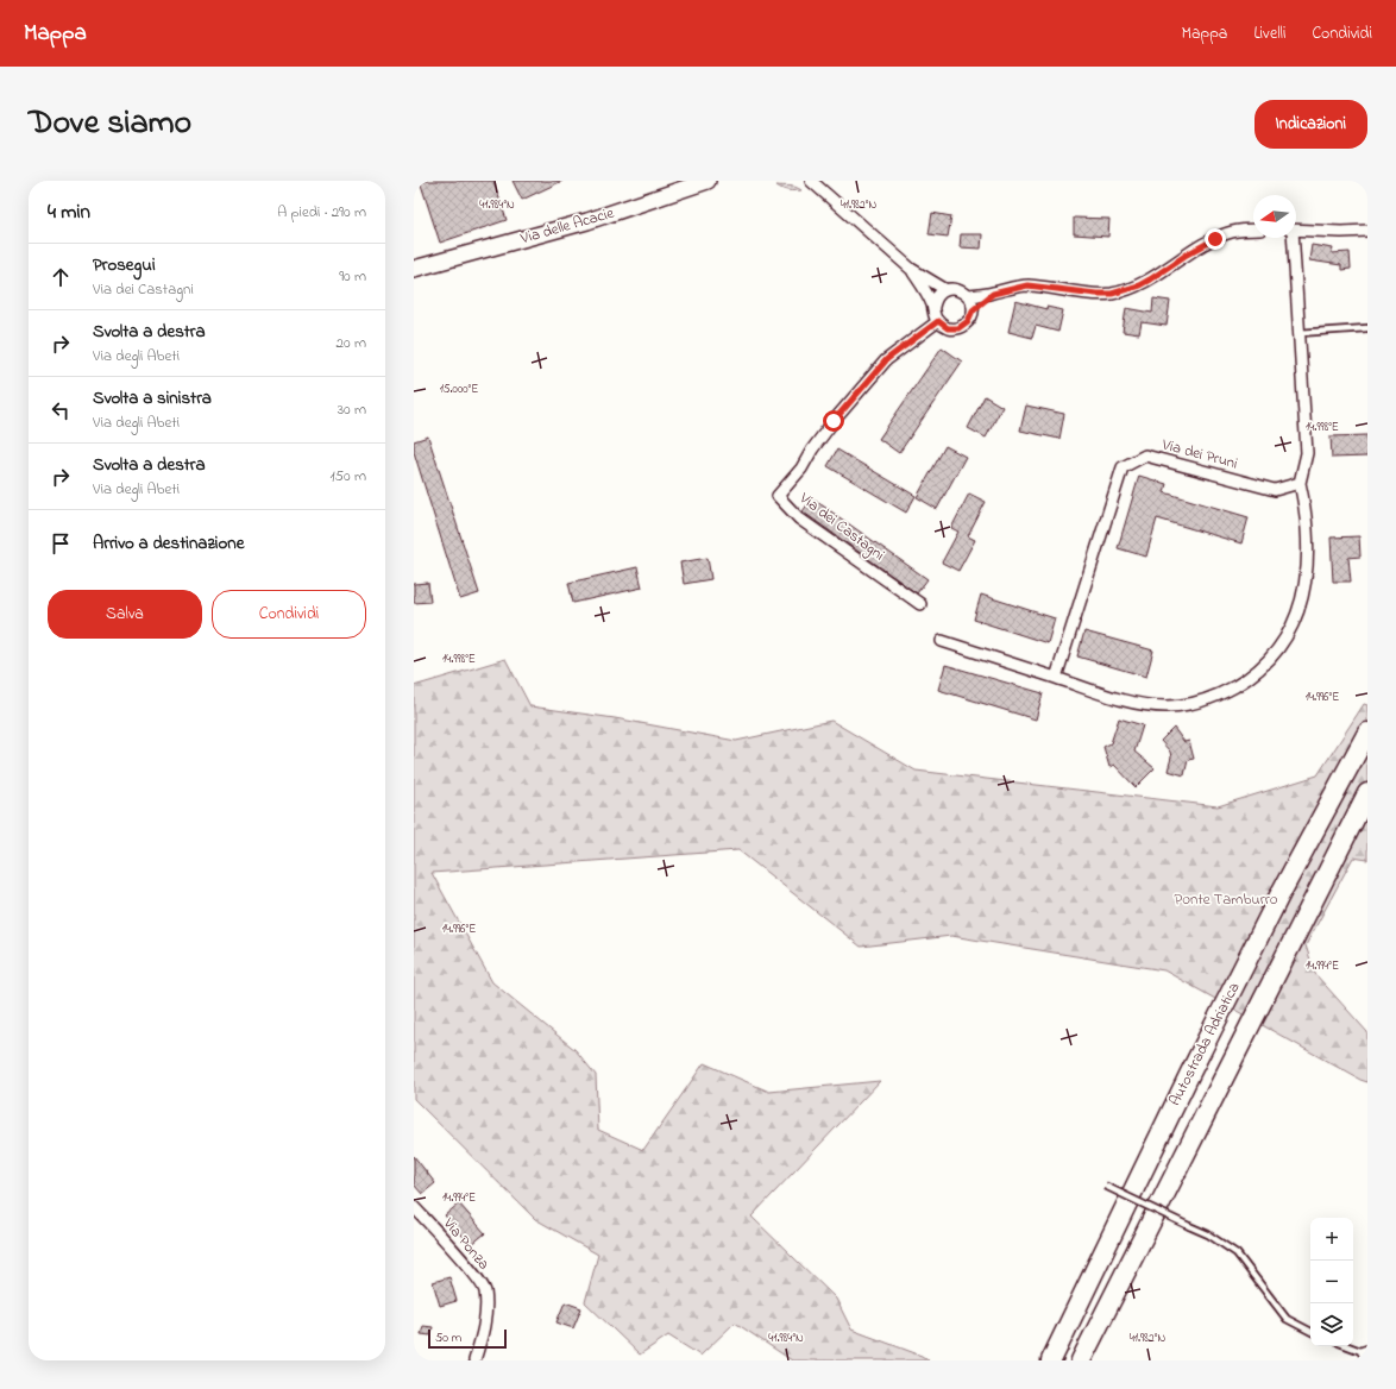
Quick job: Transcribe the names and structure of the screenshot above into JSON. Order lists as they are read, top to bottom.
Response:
{
  "streets": {
    "highway": ["Autostrada Adriatica"],
    "street": [
      "Via delle Acacie",
      "Via dei Pruni",
      "Via dei Castagni",
      "Via Ponza"
    ]
  },
  "parks": ["Ponte Tamburro"],
  "scale_bar": "50 m",
  "north": "left",
  "page": {
    "header": "Mappa",
    "nav": ["Mappa", "Livelli", "Condividi"],
    "title": "Dove siamo",
    "buttons": [
      "Indicazioni",
      ["Salva", "Condividi"]
    ],
    "heading": ["4 min", "A piedi · 290 m"],
    "list": [
      ["Prosegui", "Via dei Castagni", "90 m"],
      ["Svolta a destra", "Via degli Abeti", "20 m"],
      ["Svolta a sinistra", "Via degli Abeti", "30 m"],
      ["Svolta a destra", "Via degli Abeti", "150 m"],
      "Arrivo a destinazione"
    ],
    "map_buttons": ["+", "−"],
    "scale": "50 m"
  },
  "coordinates": [
    "41.984°N",
    "41.982°N",
    "15.000°E",
    "14.998°E",
    "14.996°E",
    "14.994°E"
  ]
}
